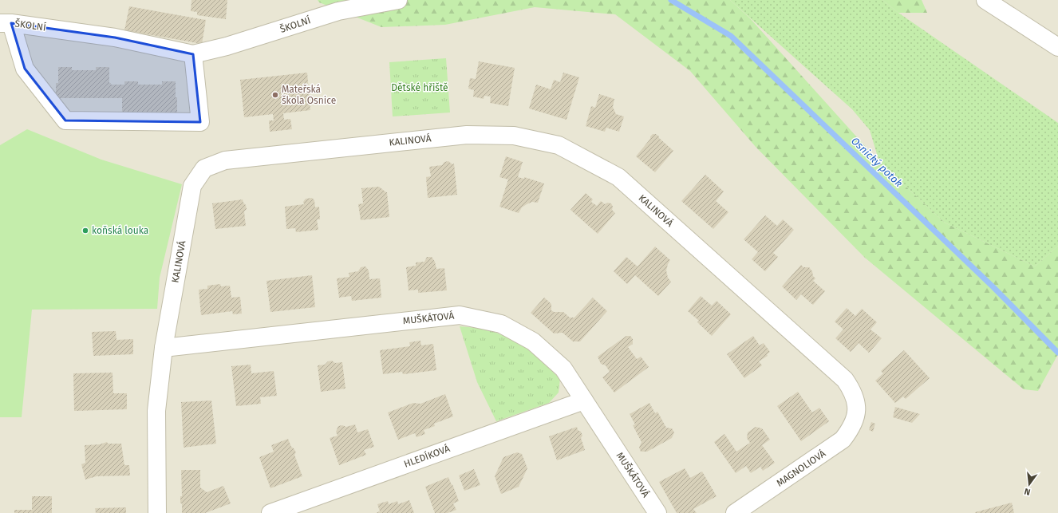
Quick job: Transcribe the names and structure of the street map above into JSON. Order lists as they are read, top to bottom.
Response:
{
  "streets": {
    "street": [
      "ŠKOLNÍ",
      "KALINOVÁ",
      "MUŠKÁTOVÁ",
      "HLEDÍKOVÁ",
      "MAGNOLIOVÁ"
    ]
  },
  "crossings": [
    ["KALINOVÁ", "MUŠKÁTOVÁ"],
    ["KALINOVÁ", "MAGNOLIOVÁ"],
    ["MUŠKÁTOVÁ", "HLEDÍKOVÁ"]
  ],
  "water": ["Osnický potok"],
  "parks": ["Dětské hřiště"],
  "places": ["Mateřská škola Osnice", "koňská louka"],
  "north": "bottom"
}
